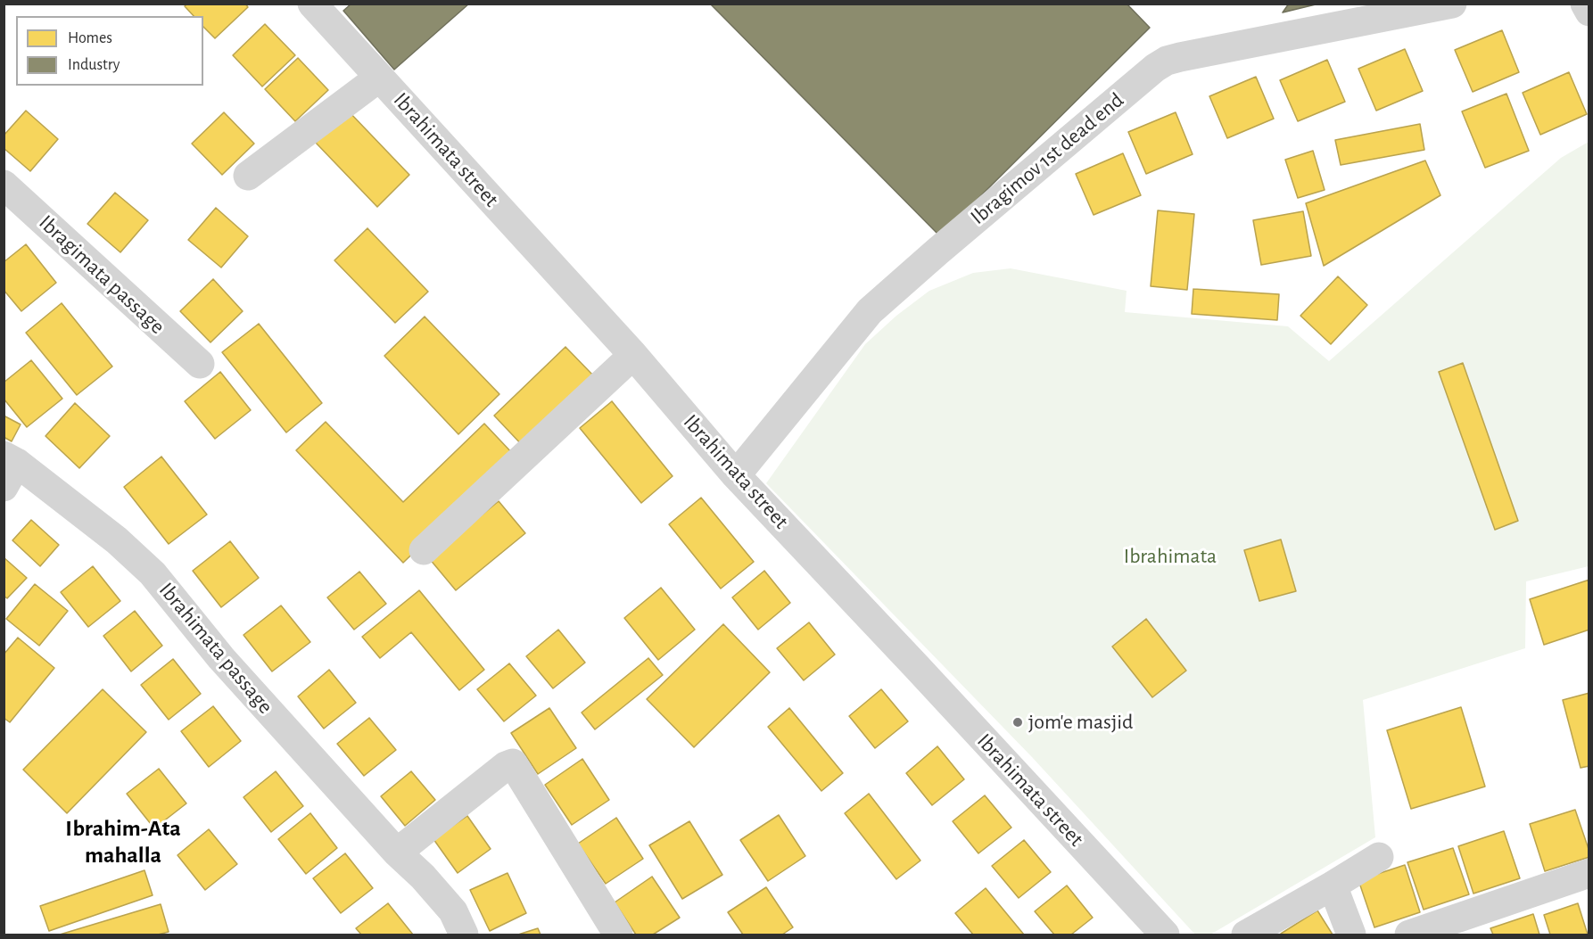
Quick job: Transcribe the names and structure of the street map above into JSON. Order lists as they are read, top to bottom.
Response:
{
  "streets": {
    "street": [
      "Ibrahimаta street",
      "Ibragimov 1st dead end",
      "Ibragimаta passage",
      "Ibrahimаta passage"
    ]
  },
  "crossings": [
    ["Ibrahimаta street", "Ibragimov 1st dead end"]
  ],
  "districts": ["Ibrahim-Аta mahalla"],
  "parks": ["Ibrahimаta"],
  "places": ["jom'e masjid"],
  "legend": ["Homes", "Industry"]
}
